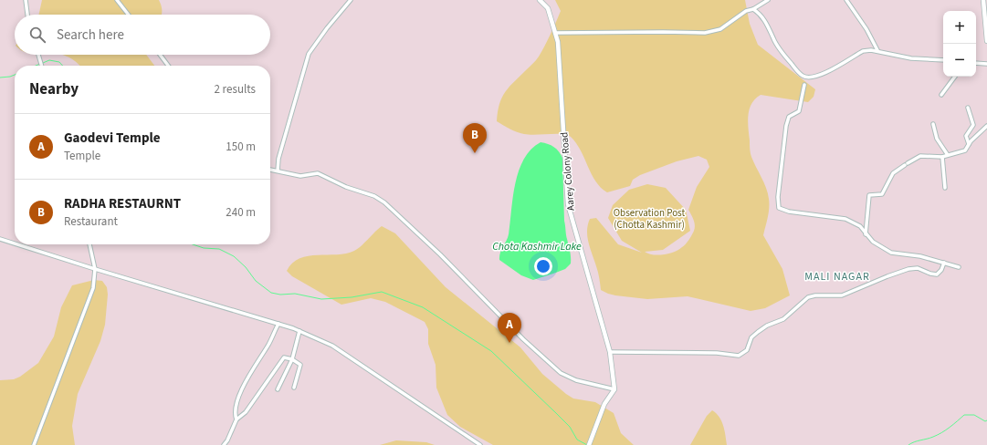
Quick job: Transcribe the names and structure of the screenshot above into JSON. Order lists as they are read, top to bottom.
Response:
{
  "streets": {
    "main road": ["Aarey Colony Road"]
  },
  "districts": ["MALI NAGAR"],
  "water": ["Chota Kashmir Lake"],
  "parks": ["Observation Post (Chotta Kashmir)"],
  "page": {
    "map_buttons": ["+", "−"],
    "search": "Search here",
    "heading": ["Nearby", "2 results"],
    "list": [
      {
        "mark": "A",
        "name": "Gaodevi Temple",
        "note": "Temple",
        "value": "150 m"
      },
      {
        "mark": "B",
        "name": "RADHA RESTAURNT",
        "note": "Restaurant",
        "value": "240 m"
      }
    ],
    "pins": ["B", "A"]
  }
}
